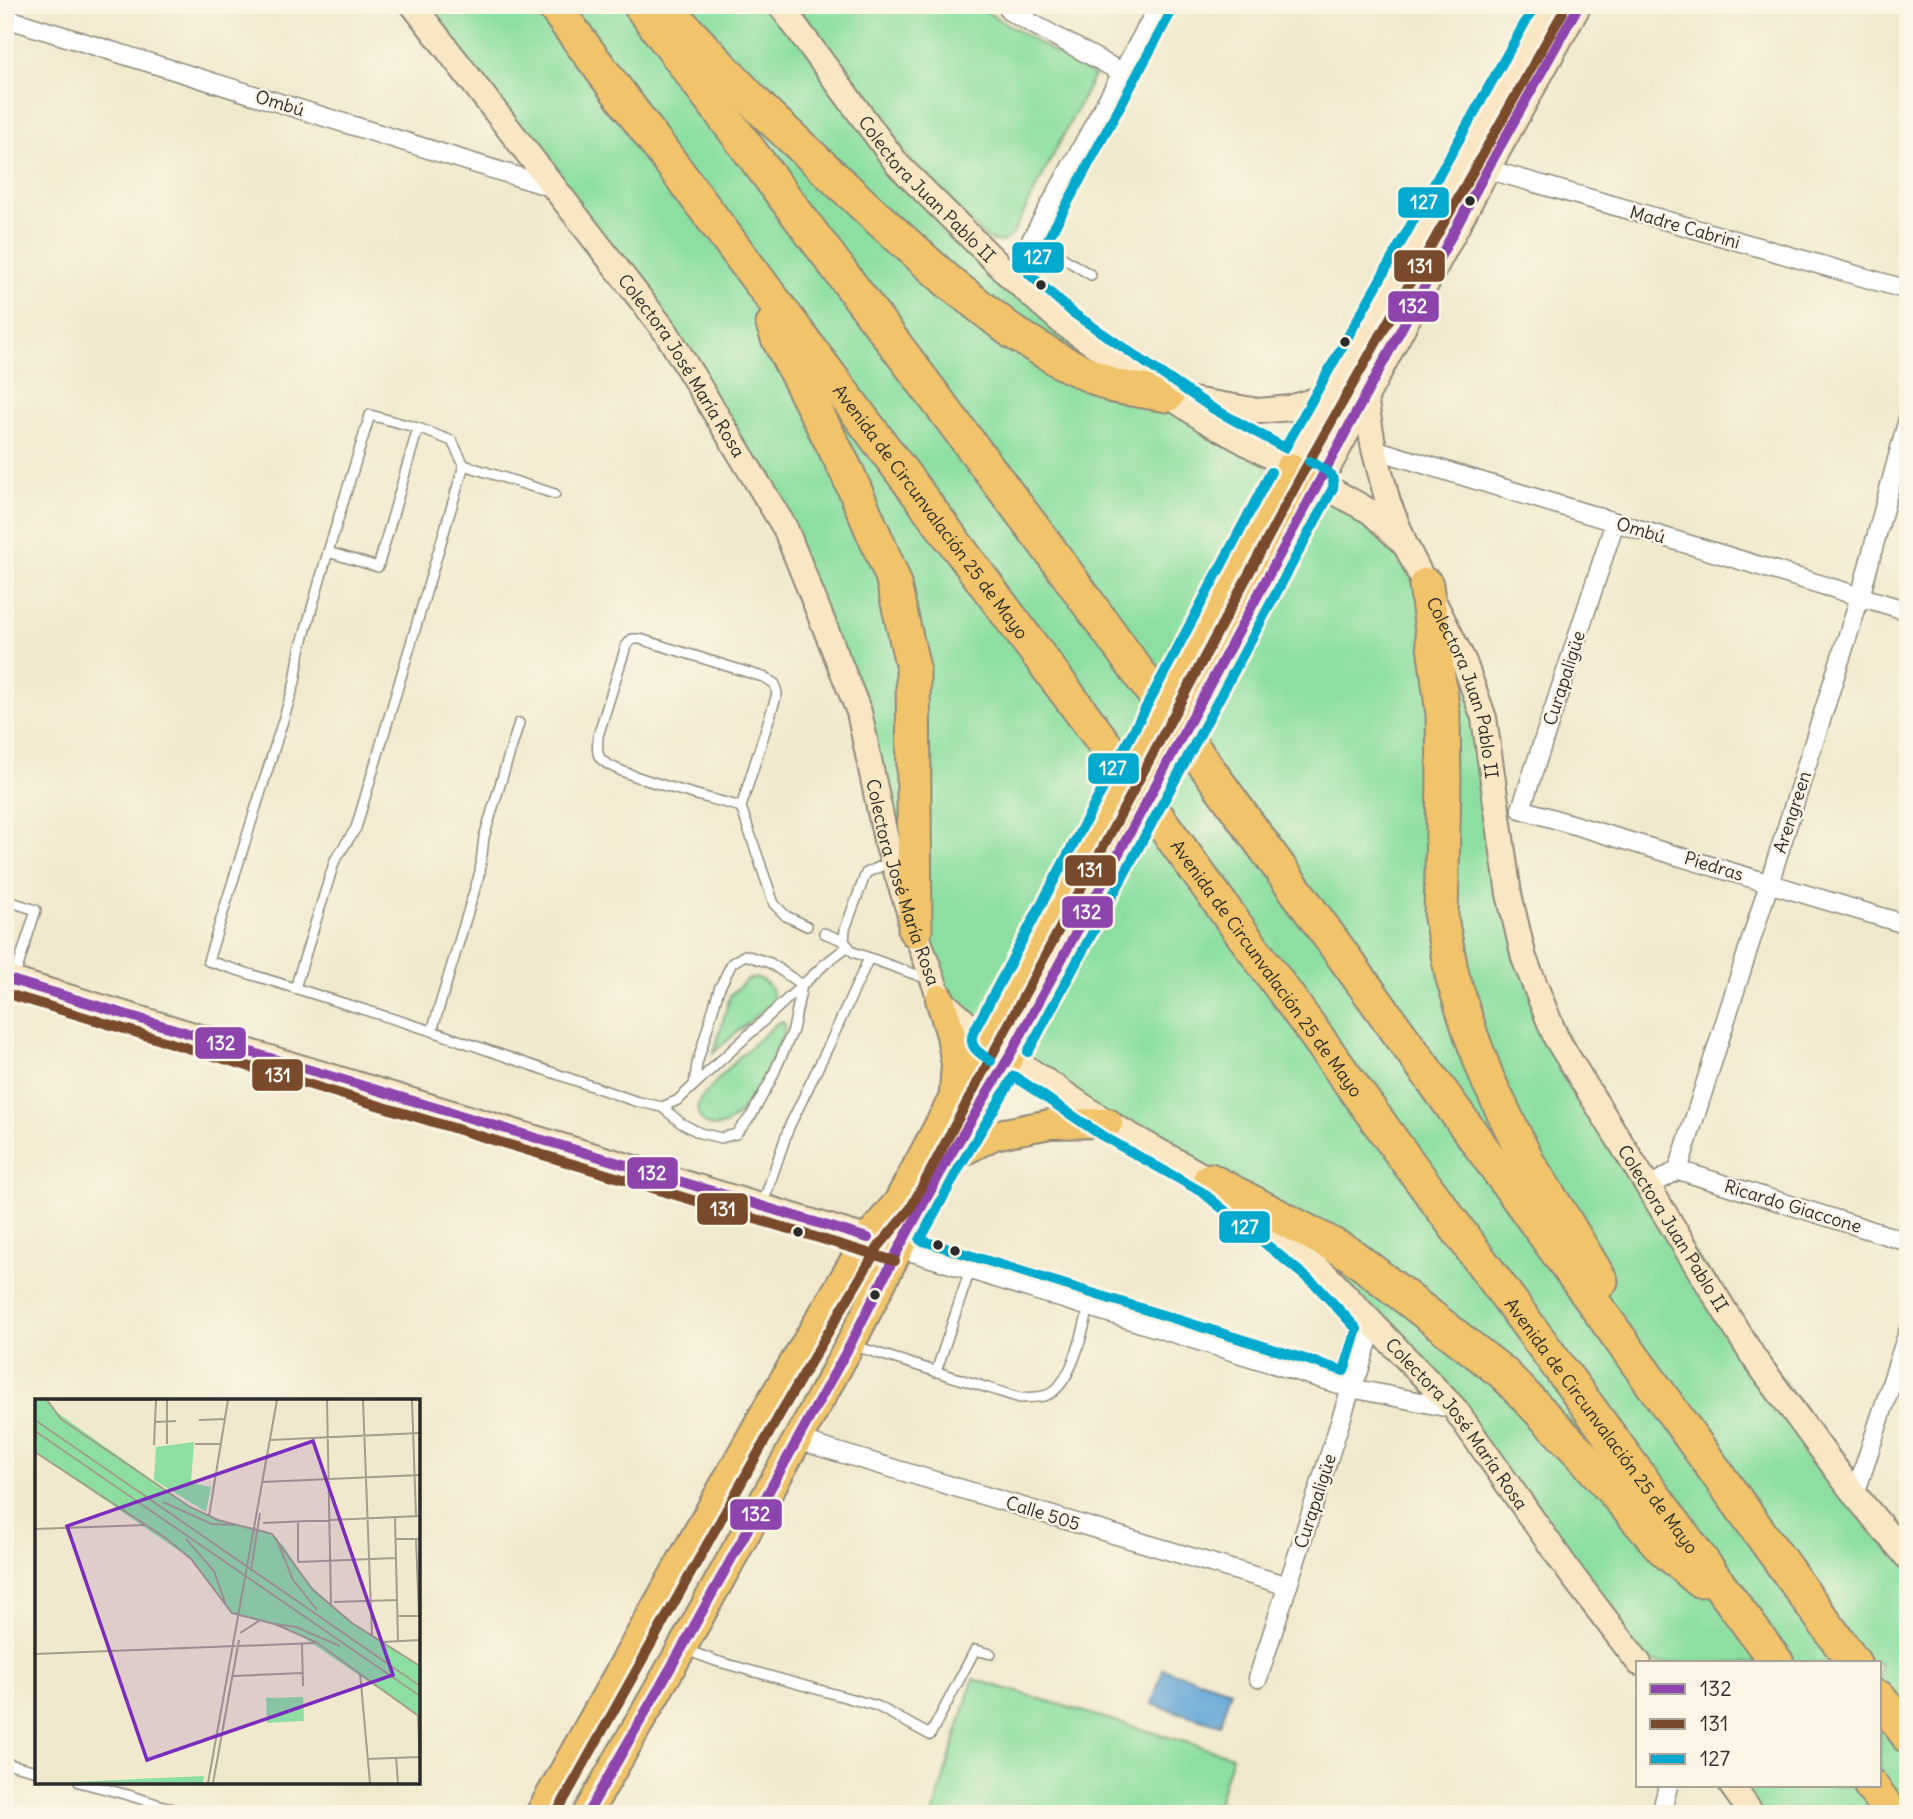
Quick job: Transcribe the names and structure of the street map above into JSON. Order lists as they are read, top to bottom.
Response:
{
  "streets": {
    "highway": ["Avenida de Circunvalación 25 de Mayo"],
    "main road": ["Colectora Juan Pablo II", "Colectora José María Rosa"],
    "street": [
      "Ombú",
      "Madre Cabrini",
      "Curapaligüe",
      "Arengreen",
      "Piedras",
      "Ricardo Giaccone",
      "Calle 505"
    ]
  },
  "crossings": [
    ["Ombú", "Colectora José María Rosa"],
    ["Ombú", "Curapaligüe"],
    ["Ombú", "Arengreen"],
    ["Colectora José María Rosa", "Curapaligüe"],
    ["Curapaligüe", "Piedras"],
    ["Curapaligüe", "Calle 505"],
    ["Arengreen", "Piedras"],
    ["Arengreen", "Ricardo Giaccone"]
  ],
  "lines": ["transit line 132", "transit line 127", "transit line 131"],
  "legend": ["132", "131", "127"]
}
